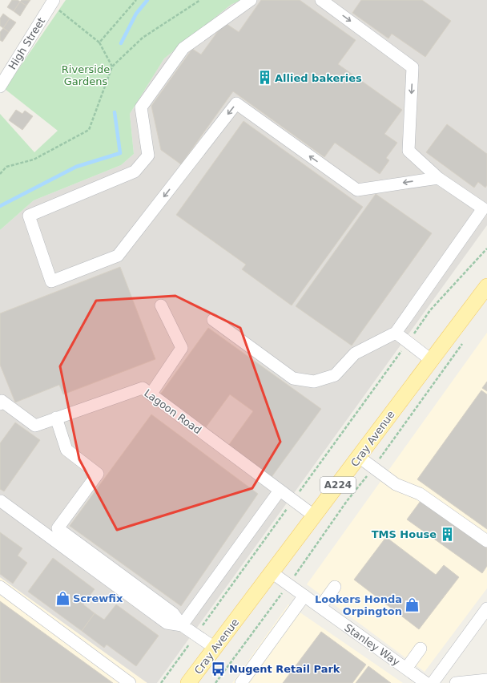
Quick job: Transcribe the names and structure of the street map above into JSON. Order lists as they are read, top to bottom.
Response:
{
  "streets": {
    "main road": ["Cray Avenue", "A224"],
    "street": ["High Street", "Lagoon Road", "Stanley Way"]
  },
  "crossings": [
    ["Lagoon Road", "Cray Avenue"],
    ["Cray Avenue", "Stanley Way"]
  ],
  "parks": ["Riverside Gardens"],
  "places": {
    "building": ["Allied bakeries", "TMS House"],
    "shop": ["Screwfix", "Lookers Honda Orpington"],
    "bus stop": ["Nugent Retail Park"]
  }
}
